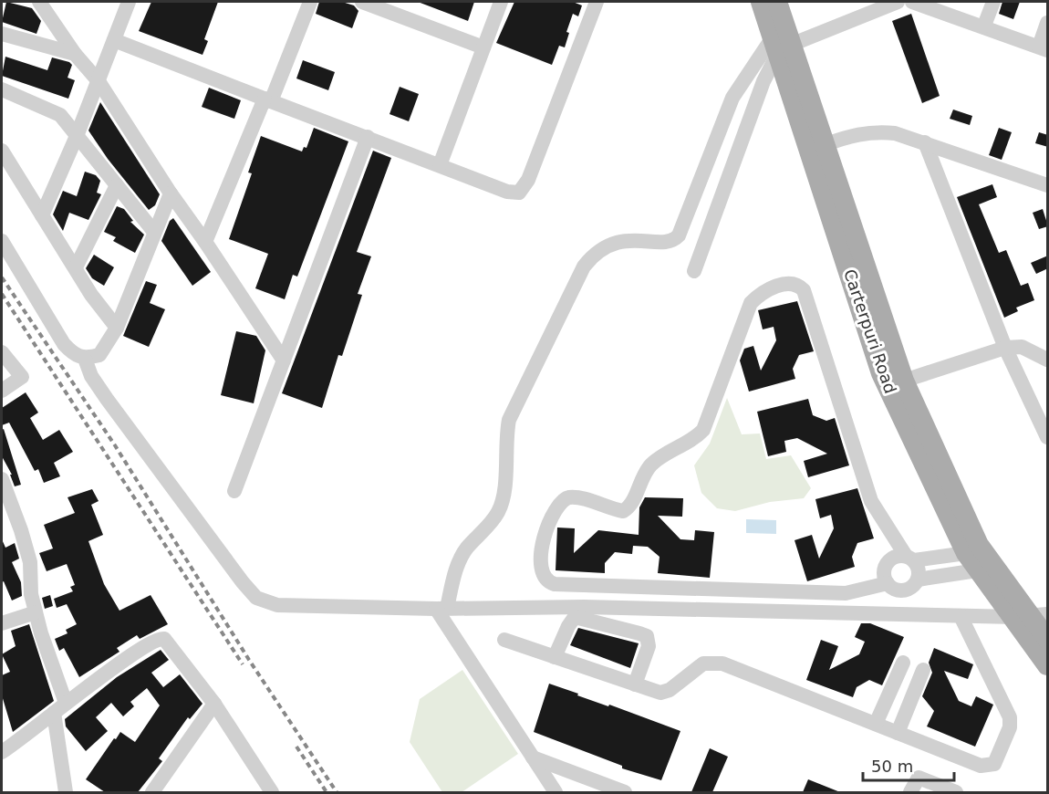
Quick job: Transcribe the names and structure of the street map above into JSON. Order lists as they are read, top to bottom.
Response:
{
  "streets": {
    "main road": ["Carterpuri Road"]
  },
  "scale_bar": "50 m"
}
